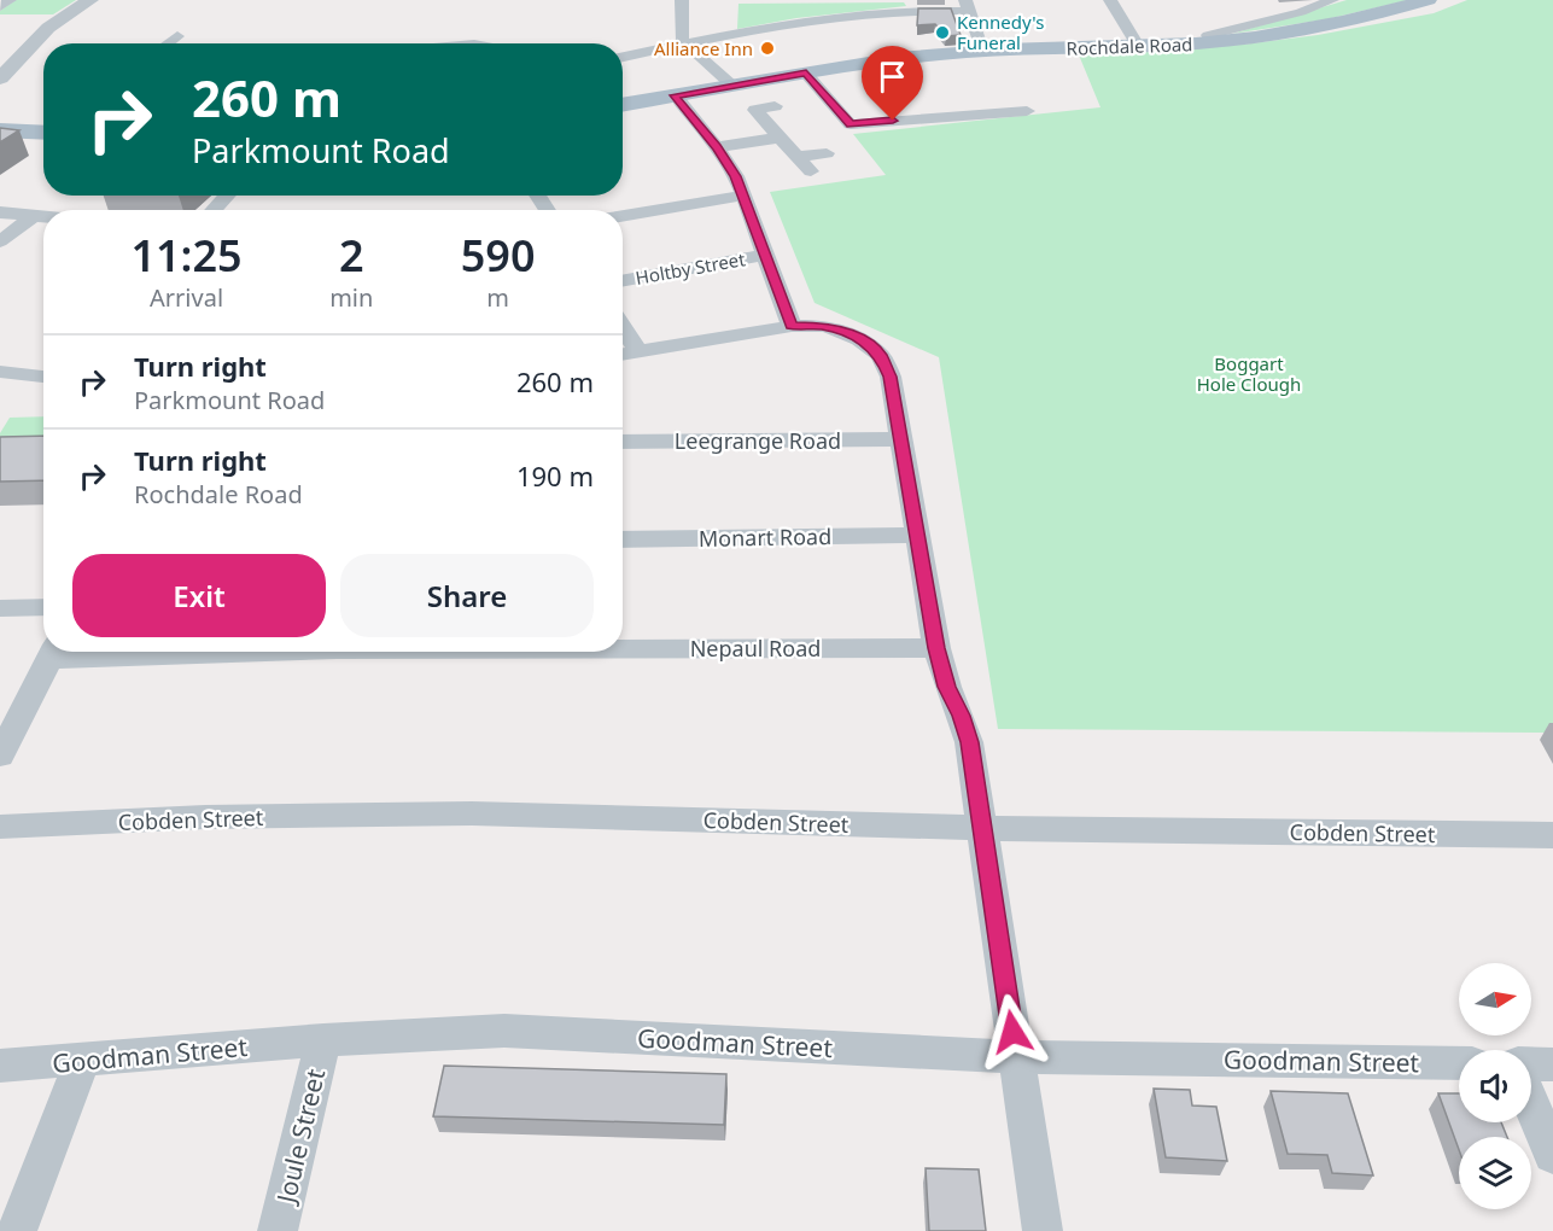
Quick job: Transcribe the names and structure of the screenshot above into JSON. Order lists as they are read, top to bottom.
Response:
{
  "streets": {
    "main road": ["Rochdale Road"],
    "street": [
      "Holtby Street",
      "Leegrange Road",
      "Monart Road",
      "Nepaul Road",
      "Cobden Street",
      "Goodman Street",
      "Joule Street"
    ]
  },
  "crossings": [
    ["Goodman Street", "Joule Street"]
  ],
  "parks": ["Boggart Hole Clough"],
  "places": ["Kennedy's Funeral", "Alliance Inn"],
  "north": "right",
  "page": {
    "turn": ["260 m", "Parkmount Road"],
    "eta": [
      "11:25",
      "Arrival",
      "2",
      "min",
      "590",
      "m"
    ],
    "list": [
      {
        "name": "Turn right",
        "note": "Parkmount Road",
        "value": "260 m"
      },
      {
        "name": "Turn right",
        "note": "Rochdale Road",
        "value": "190 m"
      }
    ],
    "buttons": ["Exit", "Share"]
  }
}
